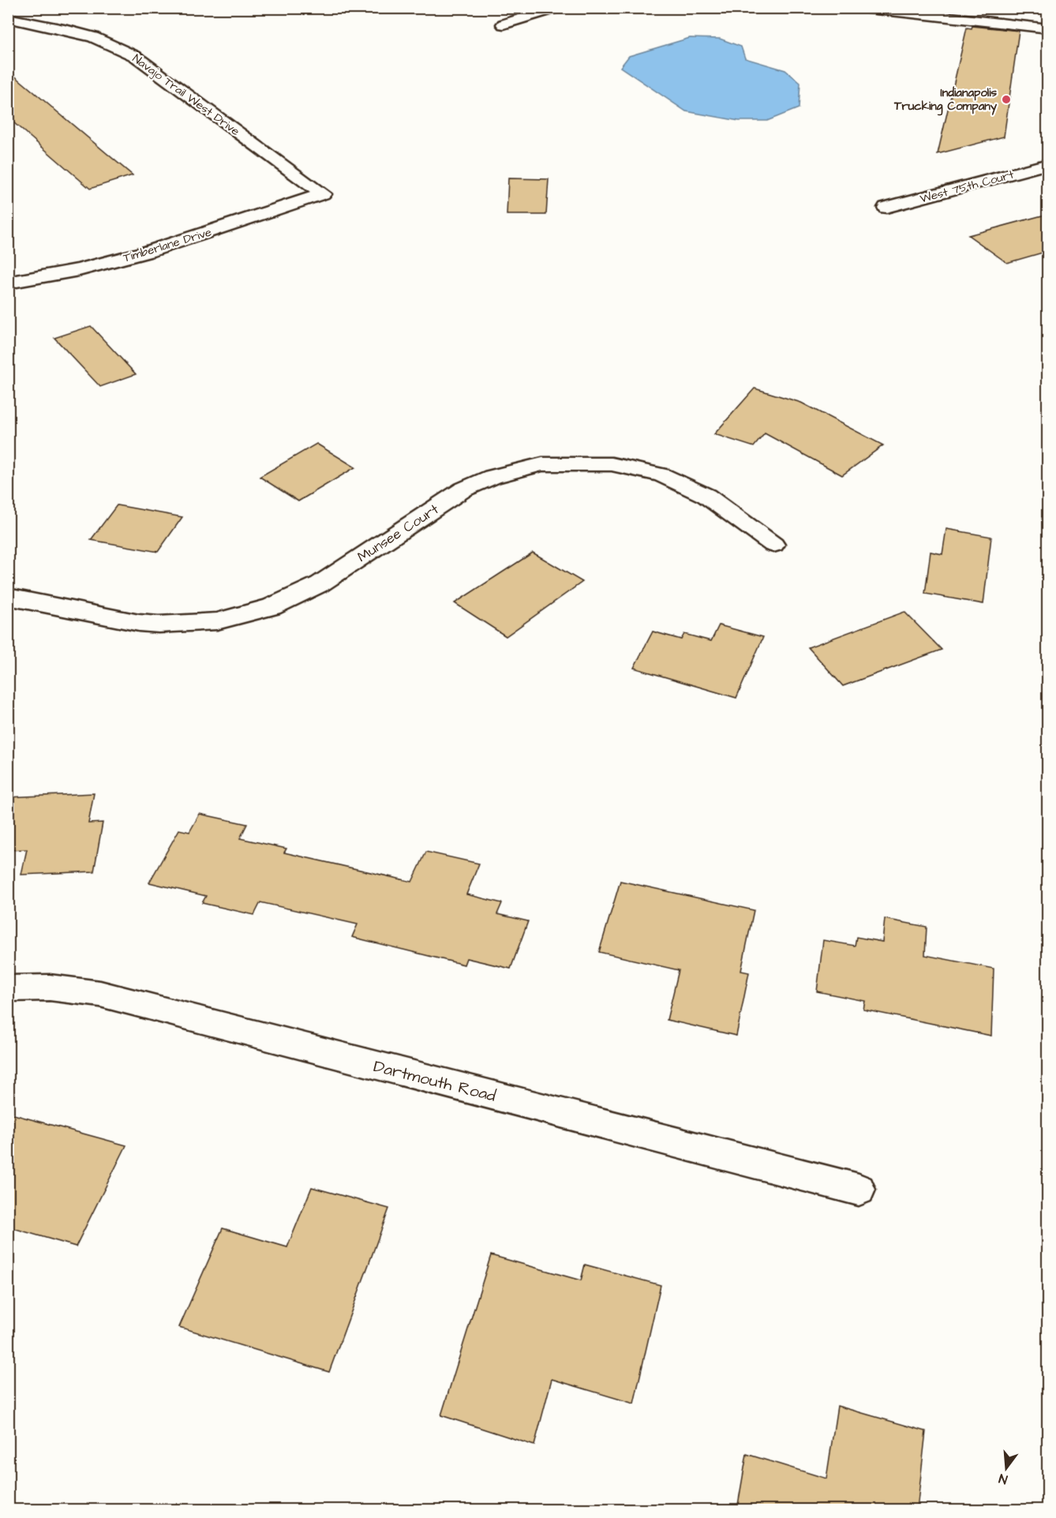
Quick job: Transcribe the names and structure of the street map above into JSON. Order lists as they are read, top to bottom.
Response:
{
  "streets": {
    "street": [
      "Navajo Trail West Drive",
      "West 75th Court",
      "Timberlane Drive",
      "Munsee Court",
      "Dartmouth Road"
    ]
  },
  "crossings": [
    ["Navajo Trail West Drive", "Timberlane Drive"]
  ],
  "places": ["Indianapolis Trucking Company"],
  "north": "bottom"
}
